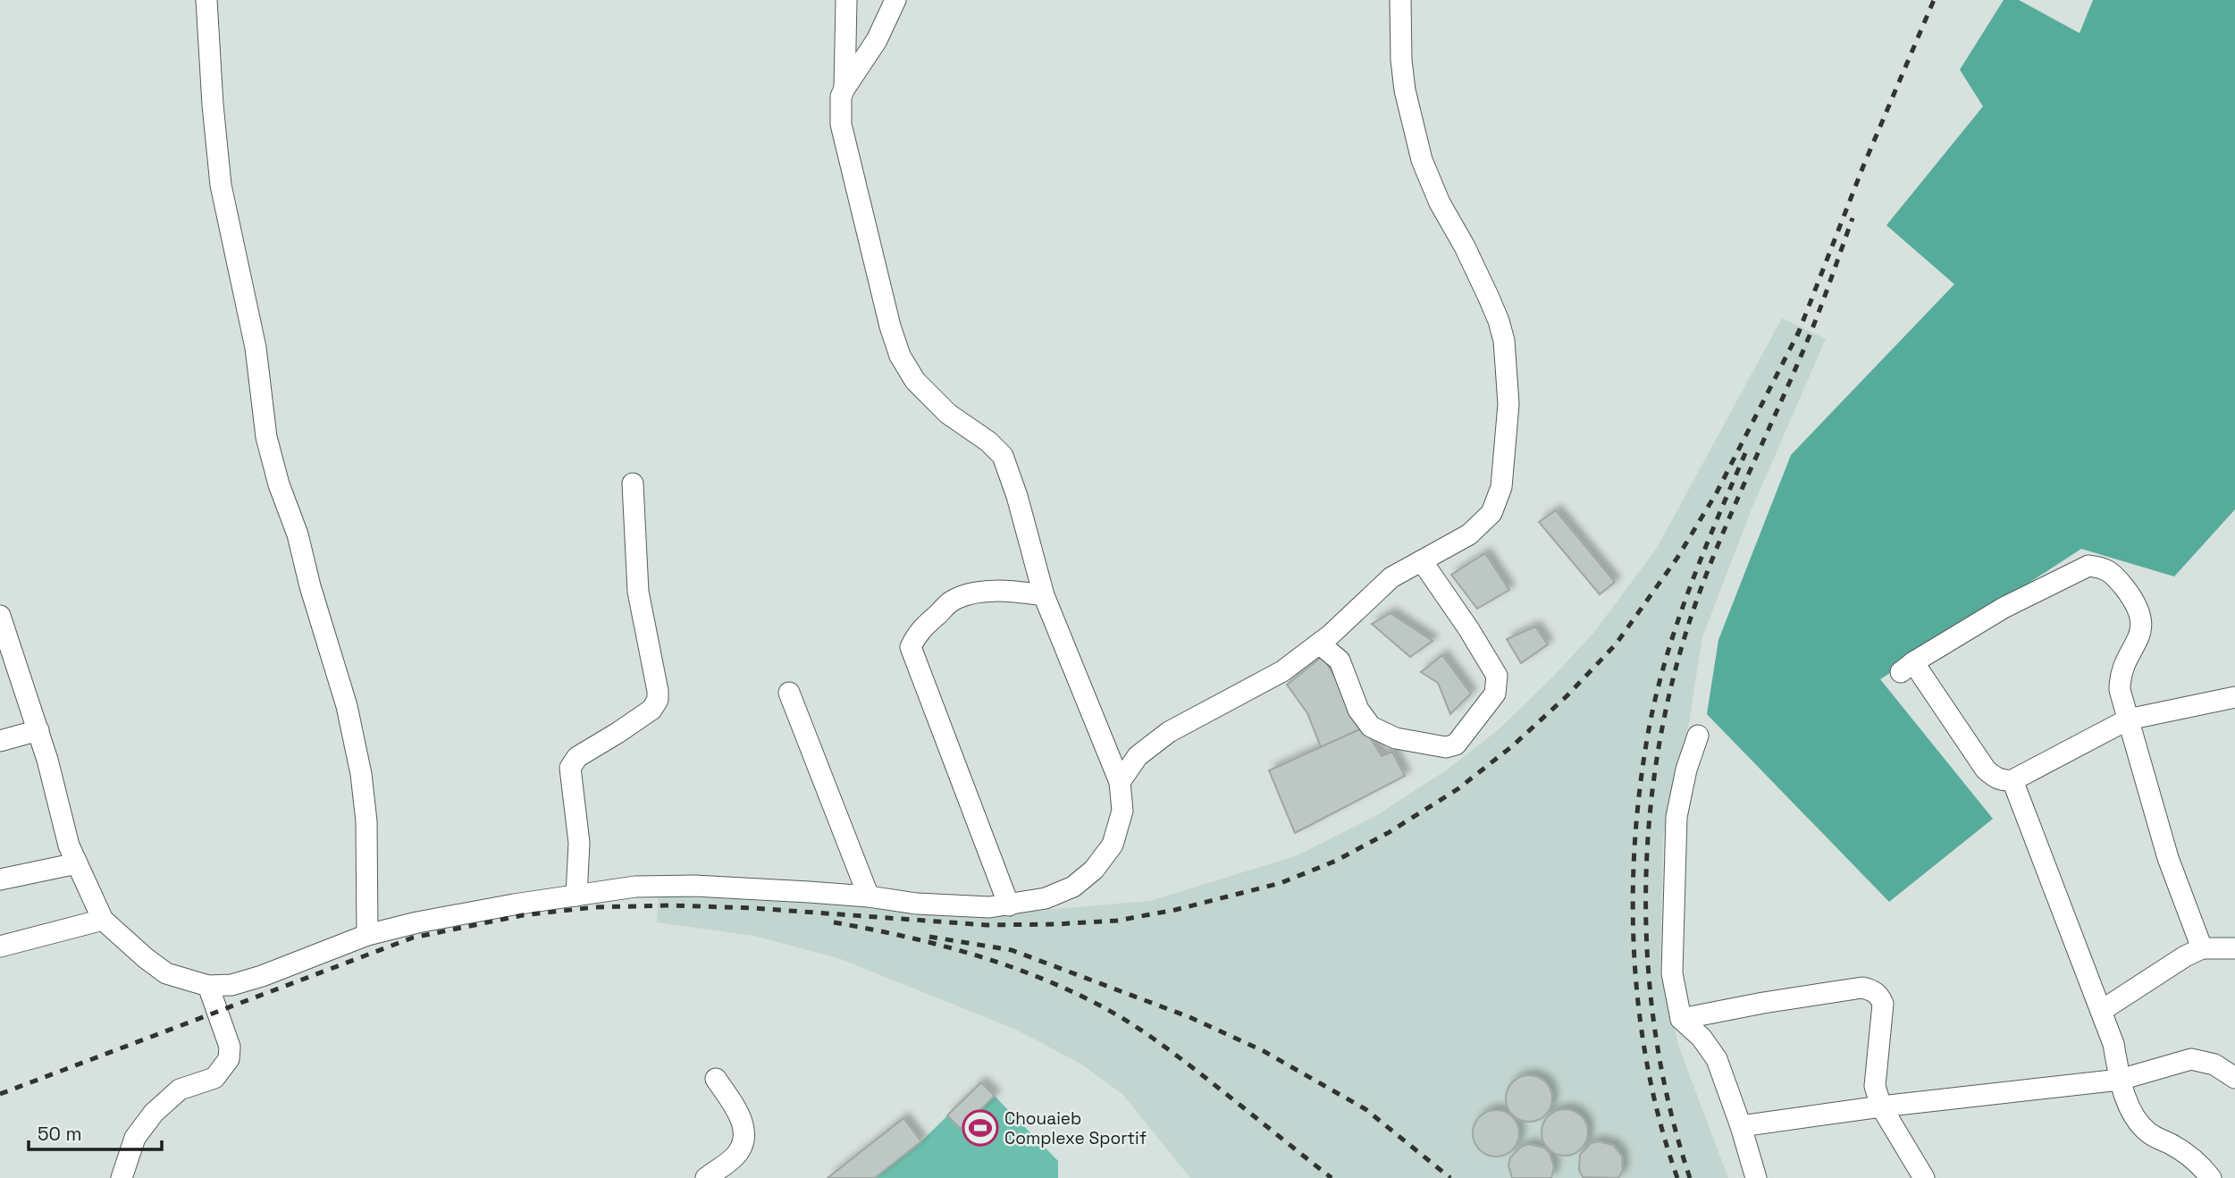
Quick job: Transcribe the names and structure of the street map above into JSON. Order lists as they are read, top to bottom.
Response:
{
  "places": {
    "sports": ["Chouaieb Complexe Sportif"]
  },
  "scale_bar": "50 m"
}
